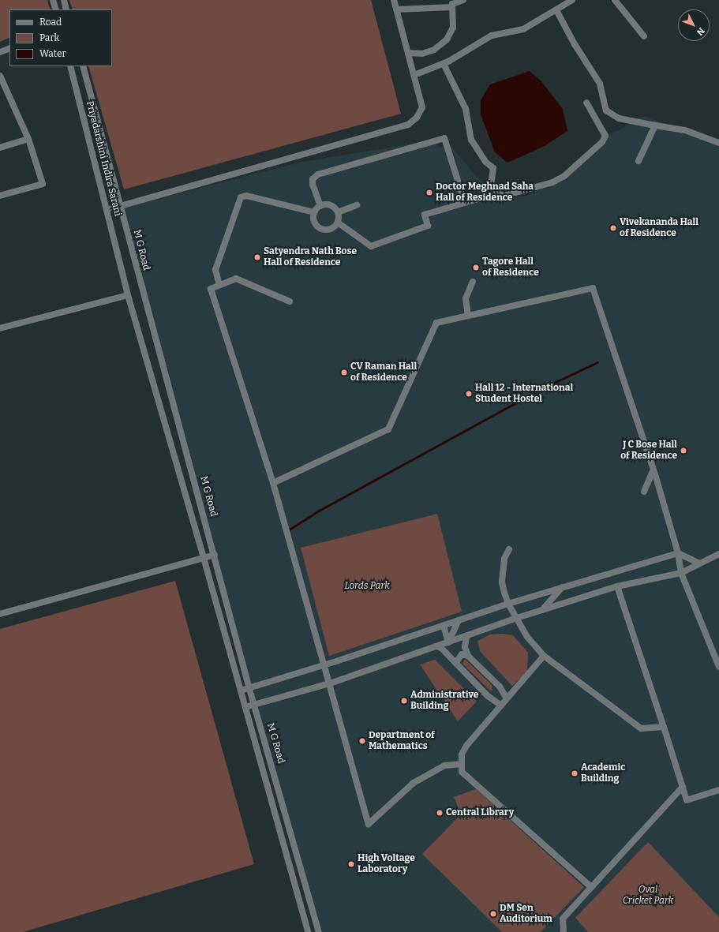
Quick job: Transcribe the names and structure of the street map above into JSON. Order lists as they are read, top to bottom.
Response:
{
  "streets": {
    "street": ["Priyadarshini Indira Sarani", "M G Road"]
  },
  "parks": ["Lords Park", "Oval Cricket Park"],
  "places": [
    "Doctor Meghnad Saha Hall of Residence",
    "Vivekananda Hall of Residence",
    "Satyendra Nath Bose Hall of Residence",
    "Tagore Hall of Residence",
    "CV Raman Hall of Residence",
    "Hall 12 - International Student Hostel",
    "J C Bose Hall of Residence",
    "Administrative Building",
    "Department of Mathematics",
    "Academic Building",
    "Central Library",
    "High Voltage Laboratory",
    "DM Sen Auditorium"
  ],
  "legend": ["Road", "Park", "Water"],
  "north": "bottom right"
}
